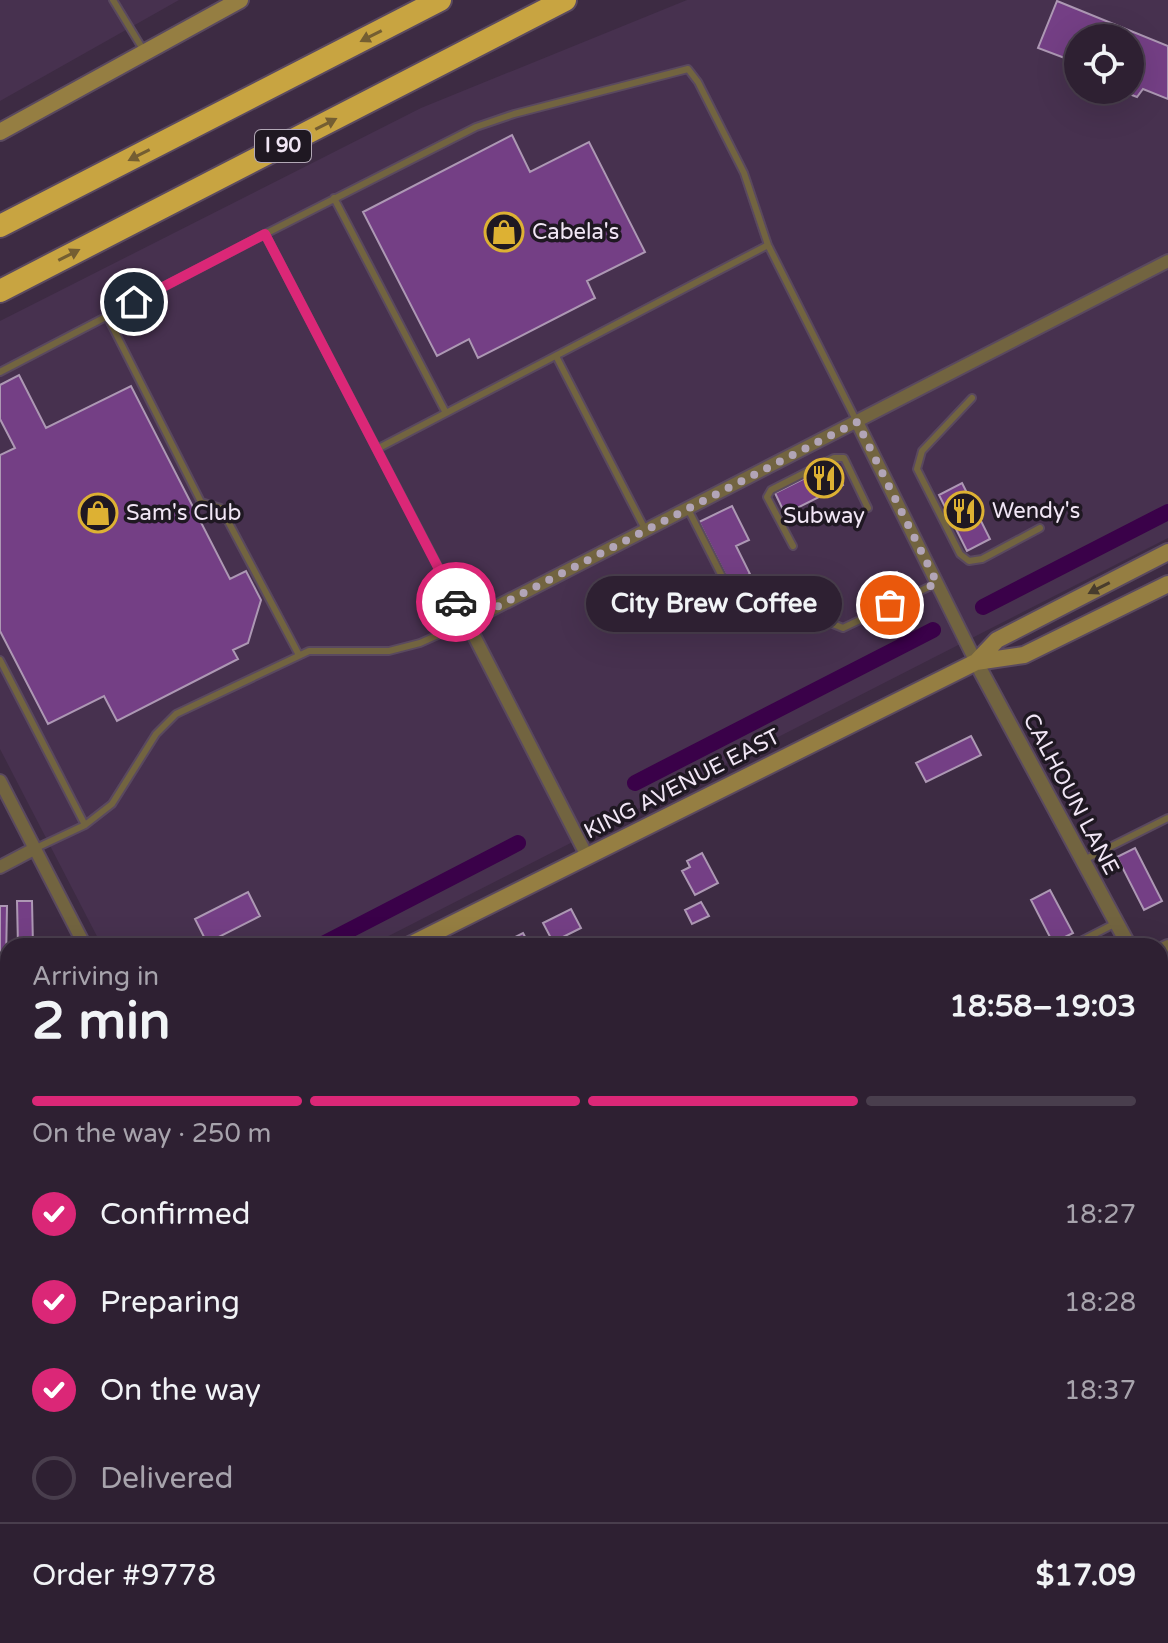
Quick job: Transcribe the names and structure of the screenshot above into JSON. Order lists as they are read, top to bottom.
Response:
{
  "streets": {
    "highway": ["I 90"],
    "main road": ["KING AVENUE EAST"],
    "street": ["CALHOUN LANE"]
  },
  "crossings": [
    ["KING AVENUE EAST", "CALHOUN LANE"]
  ],
  "places": {
    "shop": ["Cabela's", "Sam's Club"],
    "restaurant": ["Subway", "Wendy's"],
    "other": ["City Brew Coffee"]
  },
  "page": {
    "bubble": "City Brew Coffee",
    "heading": ["2 min", "Arriving in", "18:58–19:03"],
    "panel": ["Order #9778", "$17.09"],
    "bar": "On the way · 250 m",
    "list": [
      ["Confirmed", "18:27"],
      ["Preparing", "18:28"],
      ["On the way", "18:37"],
      "Delivered"
    ]
  }
}
